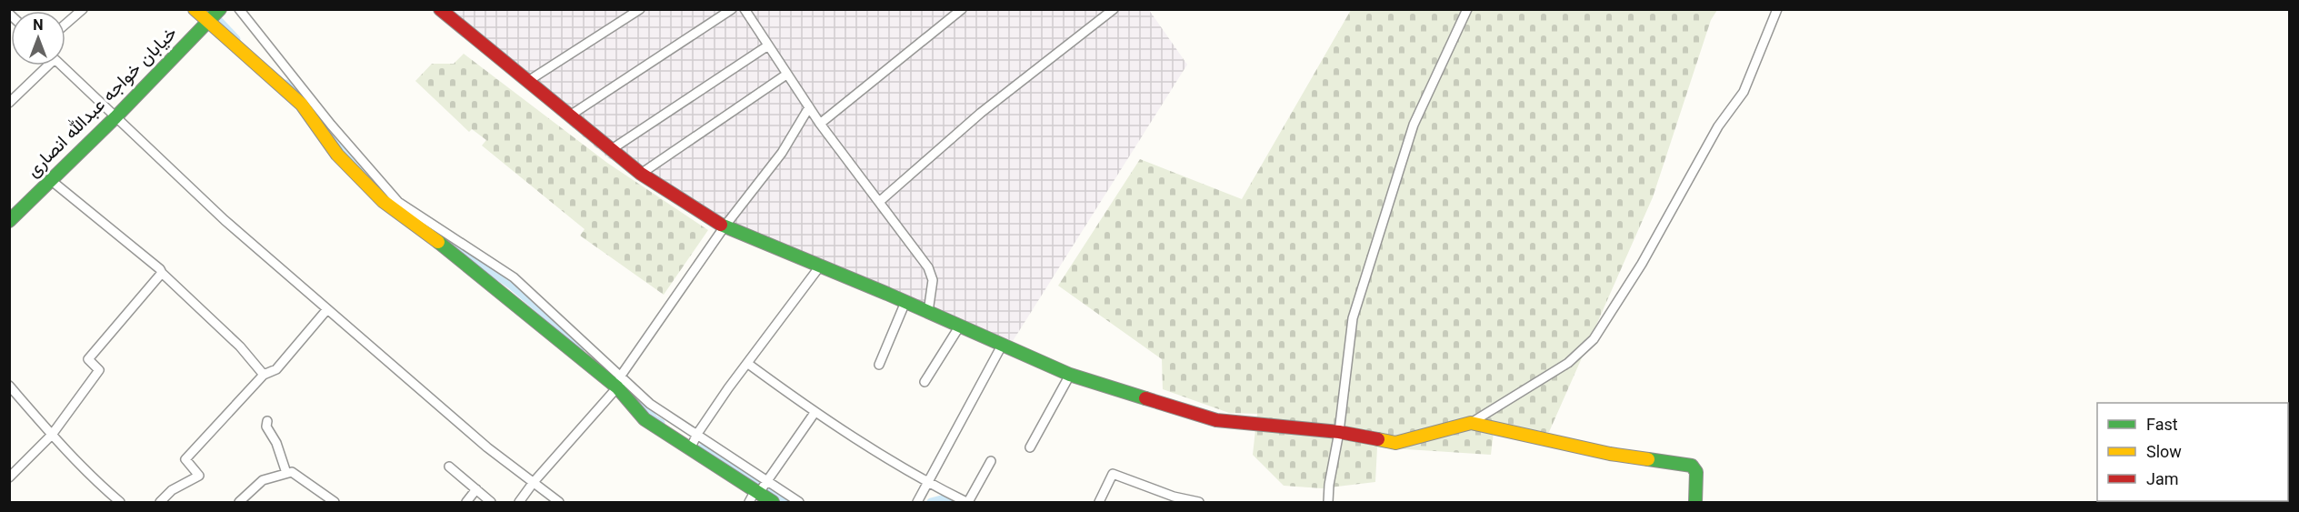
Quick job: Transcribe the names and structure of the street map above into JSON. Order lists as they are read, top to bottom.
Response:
{
  "streets": {
    "street": ["خیابان خواجه عبدالله انصاری"]
  },
  "legend": ["Fast", "Slow", "Jam"],
  "north": "top"
}
